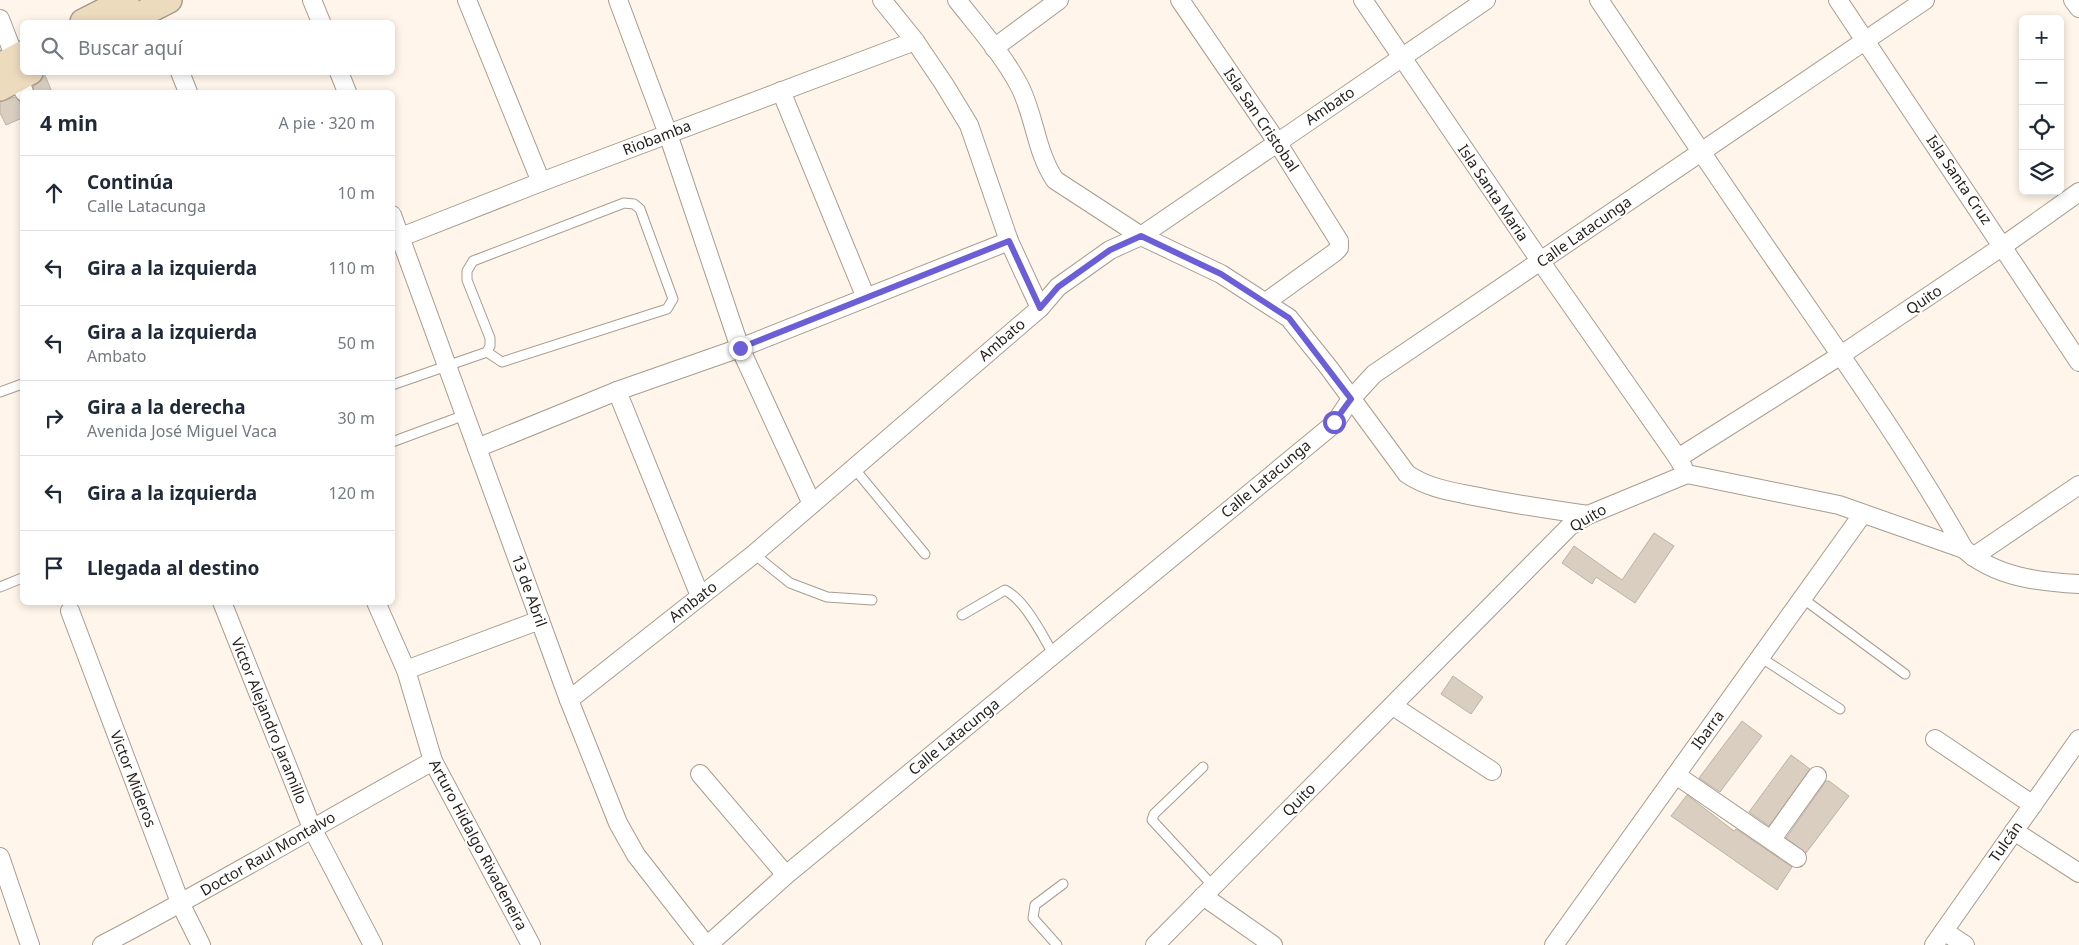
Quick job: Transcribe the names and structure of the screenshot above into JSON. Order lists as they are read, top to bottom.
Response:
{
  "streets": {
    "street": [
      "Ambato",
      "Isla San Cristobal",
      "Riobamba",
      "Isla Santa Cruz",
      "Isla Santa Maria",
      "Calle Latacunga",
      "Quito",
      "13 de Abril",
      "Victor Alejandro Jaramillo",
      "Ibarra",
      "Victor Mideros",
      "Tulcán",
      "Arturo Hidalgo Rivadeneira",
      "Doctor Raul Montalvo"
    ]
  },
  "crossings": [
    ["Ambato", "Isla San Cristobal"],
    ["Ambato", "Isla Santa Maria"],
    ["Ambato", "13 de Abril"],
    ["Riobamba", "13 de Abril"],
    ["Isla Santa Cruz", "Calle Latacunga"],
    ["Isla Santa Cruz", "Quito"],
    ["Isla Santa Maria", "Calle Latacunga"],
    ["Isla Santa Maria", "Quito"],
    ["Calle Latacunga", "13 de Abril"],
    ["Victor Alejandro Jaramillo", "Doctor Raul Montalvo"],
    ["Victor Mideros", "Doctor Raul Montalvo"],
    ["Arturo Hidalgo Rivadeneira", "Doctor Raul Montalvo"]
  ],
  "page": {
    "map_buttons": ["+", "−"],
    "search": "Buscar aquí",
    "heading": ["4 min", "A pie · 320 m"],
    "list": [
      ["Continúa", "Calle Latacunga", "10 m"],
      ["Gira a la izquierda", "110 m"],
      ["Gira a la izquierda", "Ambato", "50 m"],
      ["Gira a la derecha", "Avenida José Miguel Vaca", "30 m"],
      ["Gira a la izquierda", "120 m"],
      "Llegada al destino"
    ]
  }
}
